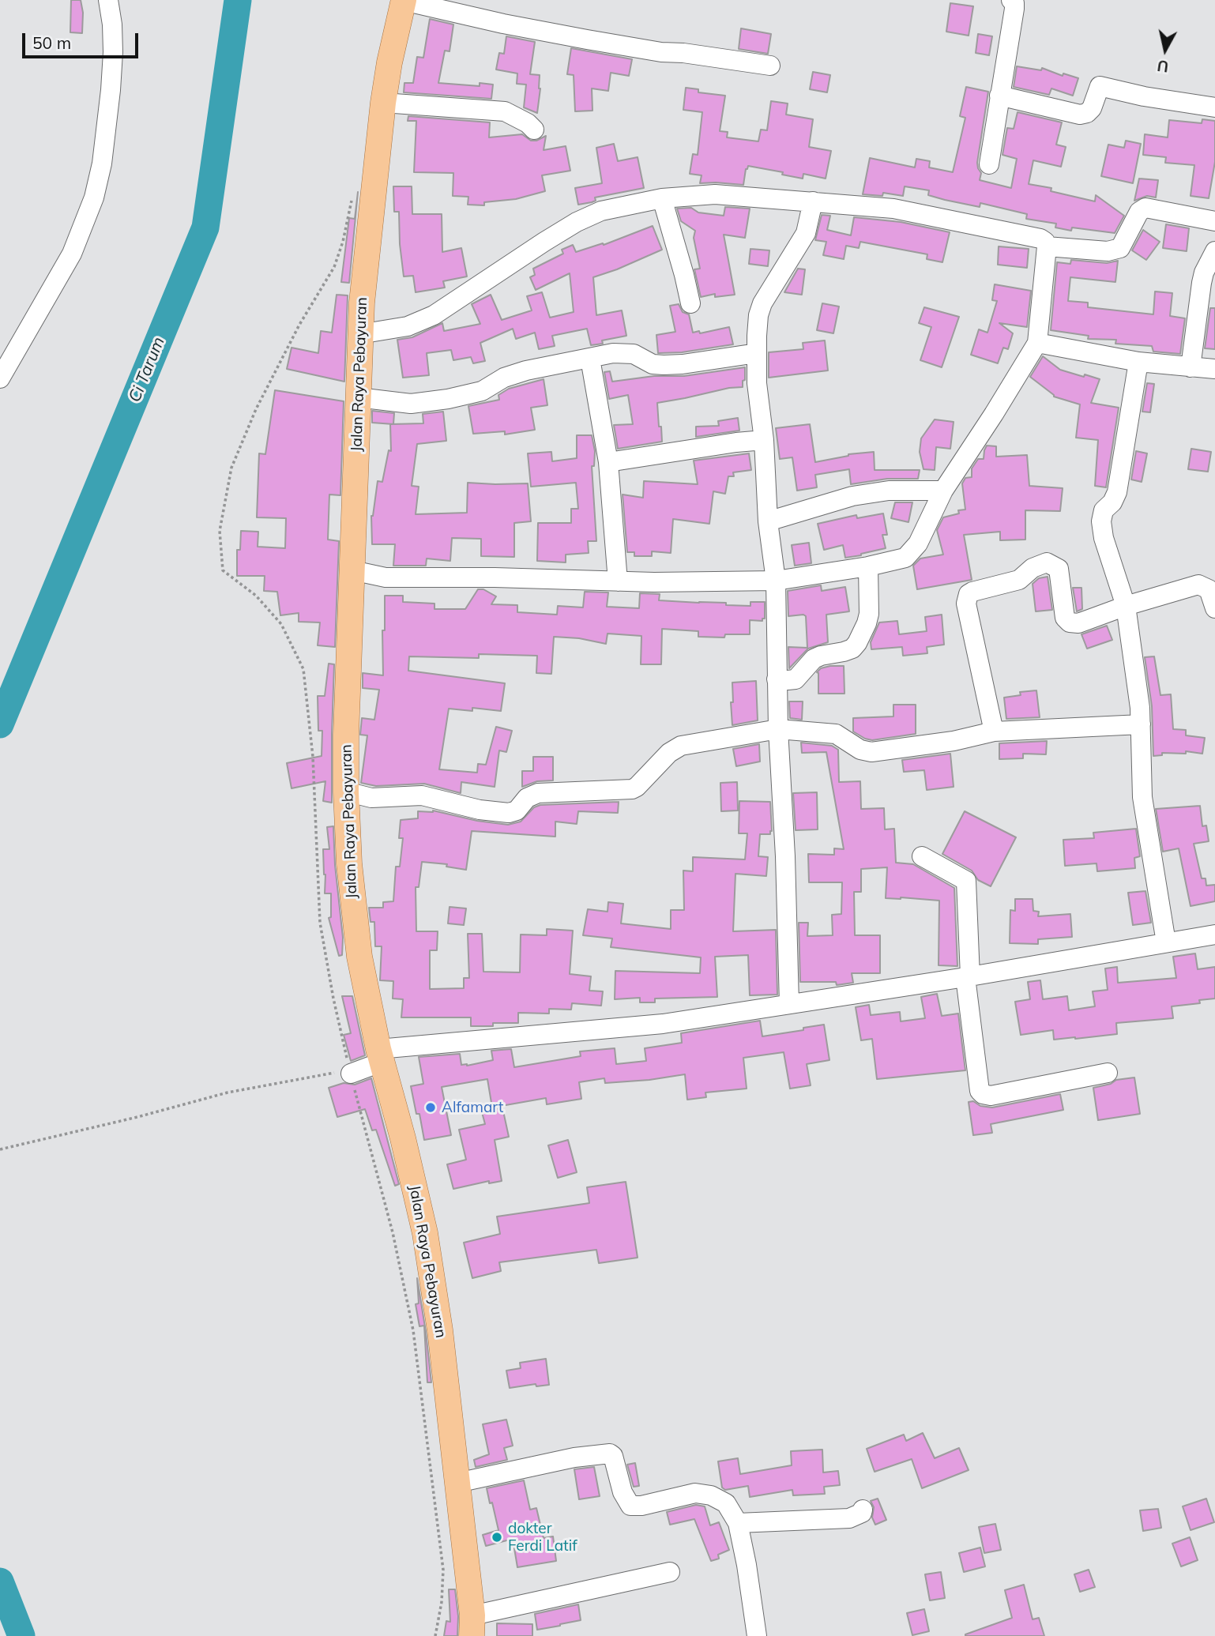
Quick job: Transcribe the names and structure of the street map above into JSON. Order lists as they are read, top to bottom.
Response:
{
  "streets": {
    "main road": ["Jalan Raya Pebayuran"]
  },
  "water": ["Ci Tarum"],
  "places": ["Alfamart", "dokter Ferdi Latif"],
  "scale_bar": "50 m",
  "north": "bottom"
}
